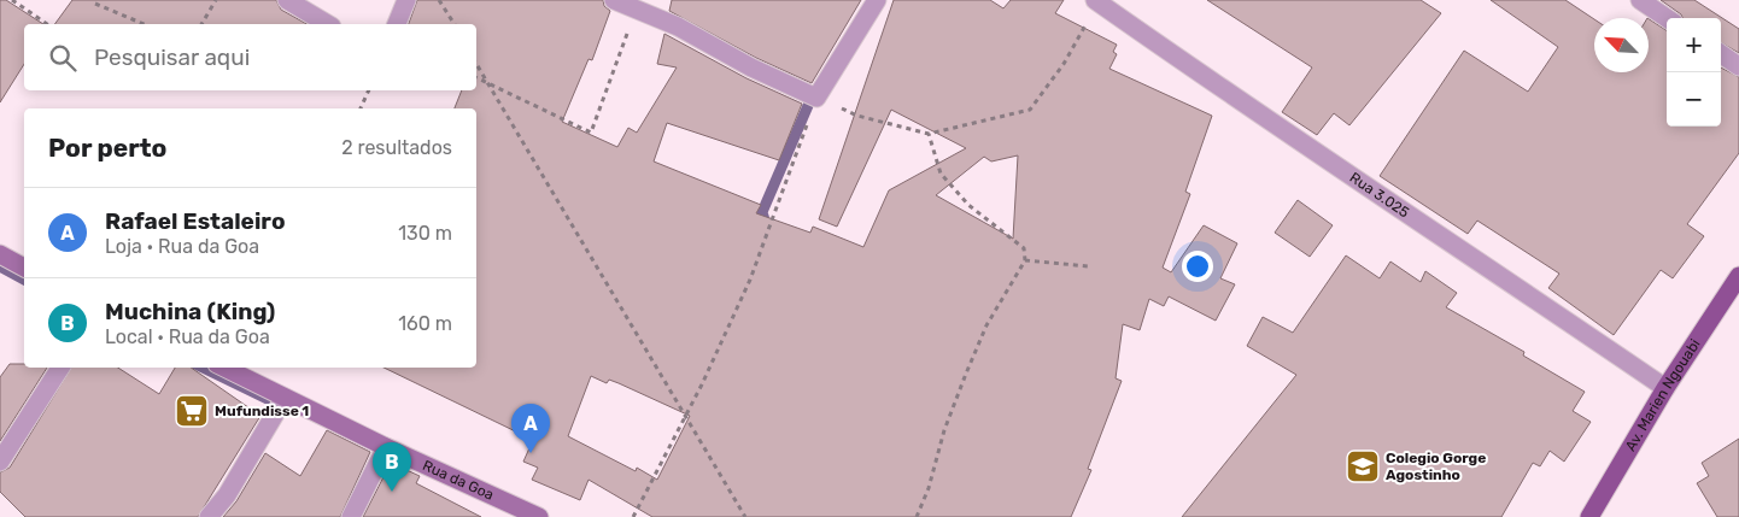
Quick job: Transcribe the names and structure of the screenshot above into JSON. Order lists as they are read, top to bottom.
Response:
{
  "streets": {
    "main road": ["Av. Marien Ngouabi"],
    "street": ["Rua 3.025", "Rua da Goa"]
  },
  "crossings": [
    ["Rua 3.025", "Av. Marien Ngouabi"]
  ],
  "places": {
    "supermarket": ["Mufundisse 1"],
    "school or university": ["Colegio Gorge Agostinho"]
  },
  "north": "top left",
  "page": {
    "map_buttons": ["+", "−"],
    "search": "Pesquisar aqui",
    "heading": ["Por perto", "2 resultados"],
    "list": [
      {
        "mark": "A",
        "name": "Rafael Estaleiro",
        "note": "Loja · Rua da Goa",
        "value": "130 m"
      },
      {
        "mark": "B",
        "name": "Muchina (King)",
        "note": "Local · Rua da Goa",
        "value": "160 m"
      }
    ],
    "pins": ["A", "B"]
  }
}
